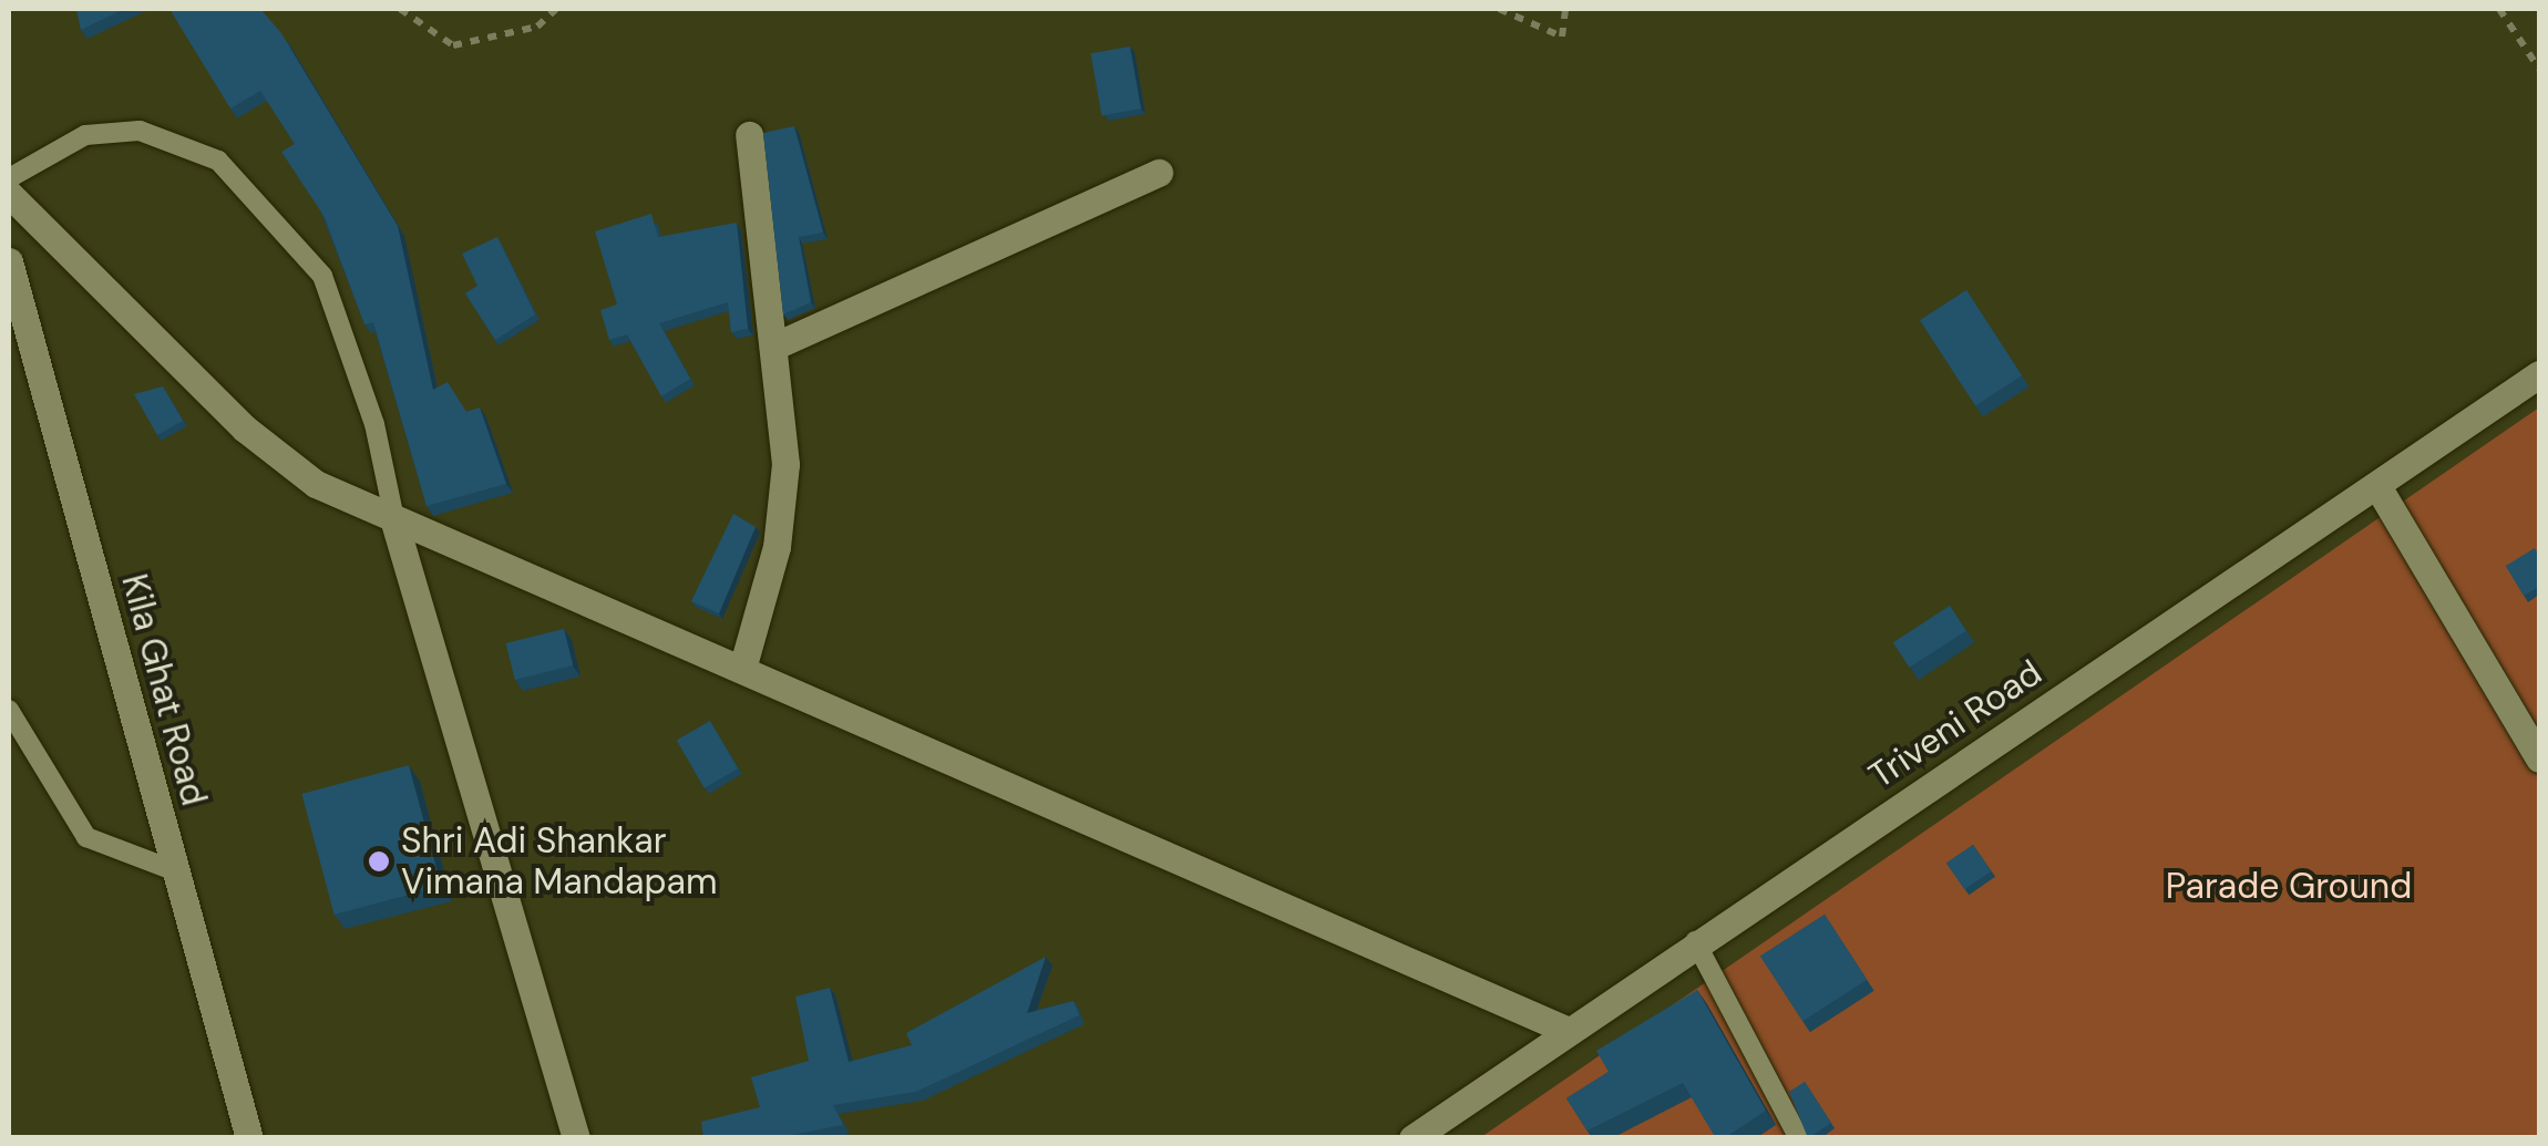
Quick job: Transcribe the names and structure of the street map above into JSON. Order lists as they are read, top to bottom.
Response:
{
  "streets": {
    "street": ["Kila Ghat Road", "Triveni Road"]
  },
  "parks": ["Parade Ground"],
  "places": ["Shri Adi Shankar Vimana Mandapam"]
}
